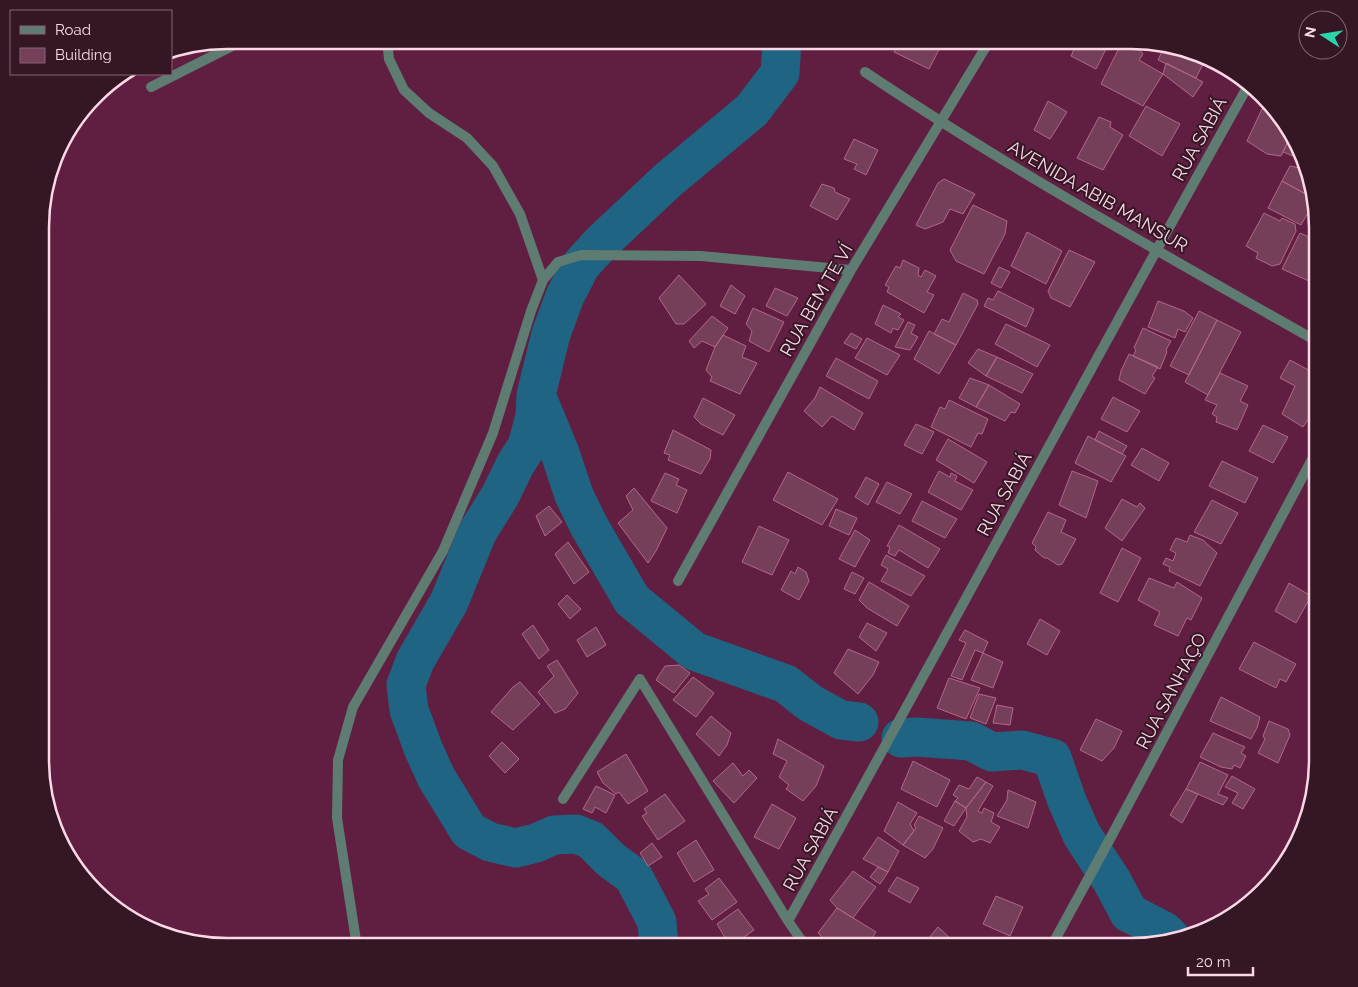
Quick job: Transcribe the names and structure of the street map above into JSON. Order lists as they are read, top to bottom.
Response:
{
  "streets": {
    "street": [
      "RUA SABIÁ",
      "AVENIDA ABIB MANSUR",
      "RUA BEM TE VÍ",
      "RUA SANHAÇO"
    ]
  },
  "crossings": [
    ["RUA SABIÁ", "AVENIDA ABIB MANSUR"],
    ["AVENIDA ABIB MANSUR", "RUA BEM TE VÍ"]
  ],
  "legend": ["Road", "Building"],
  "scale_bar": "20 m",
  "north": "left"
}
